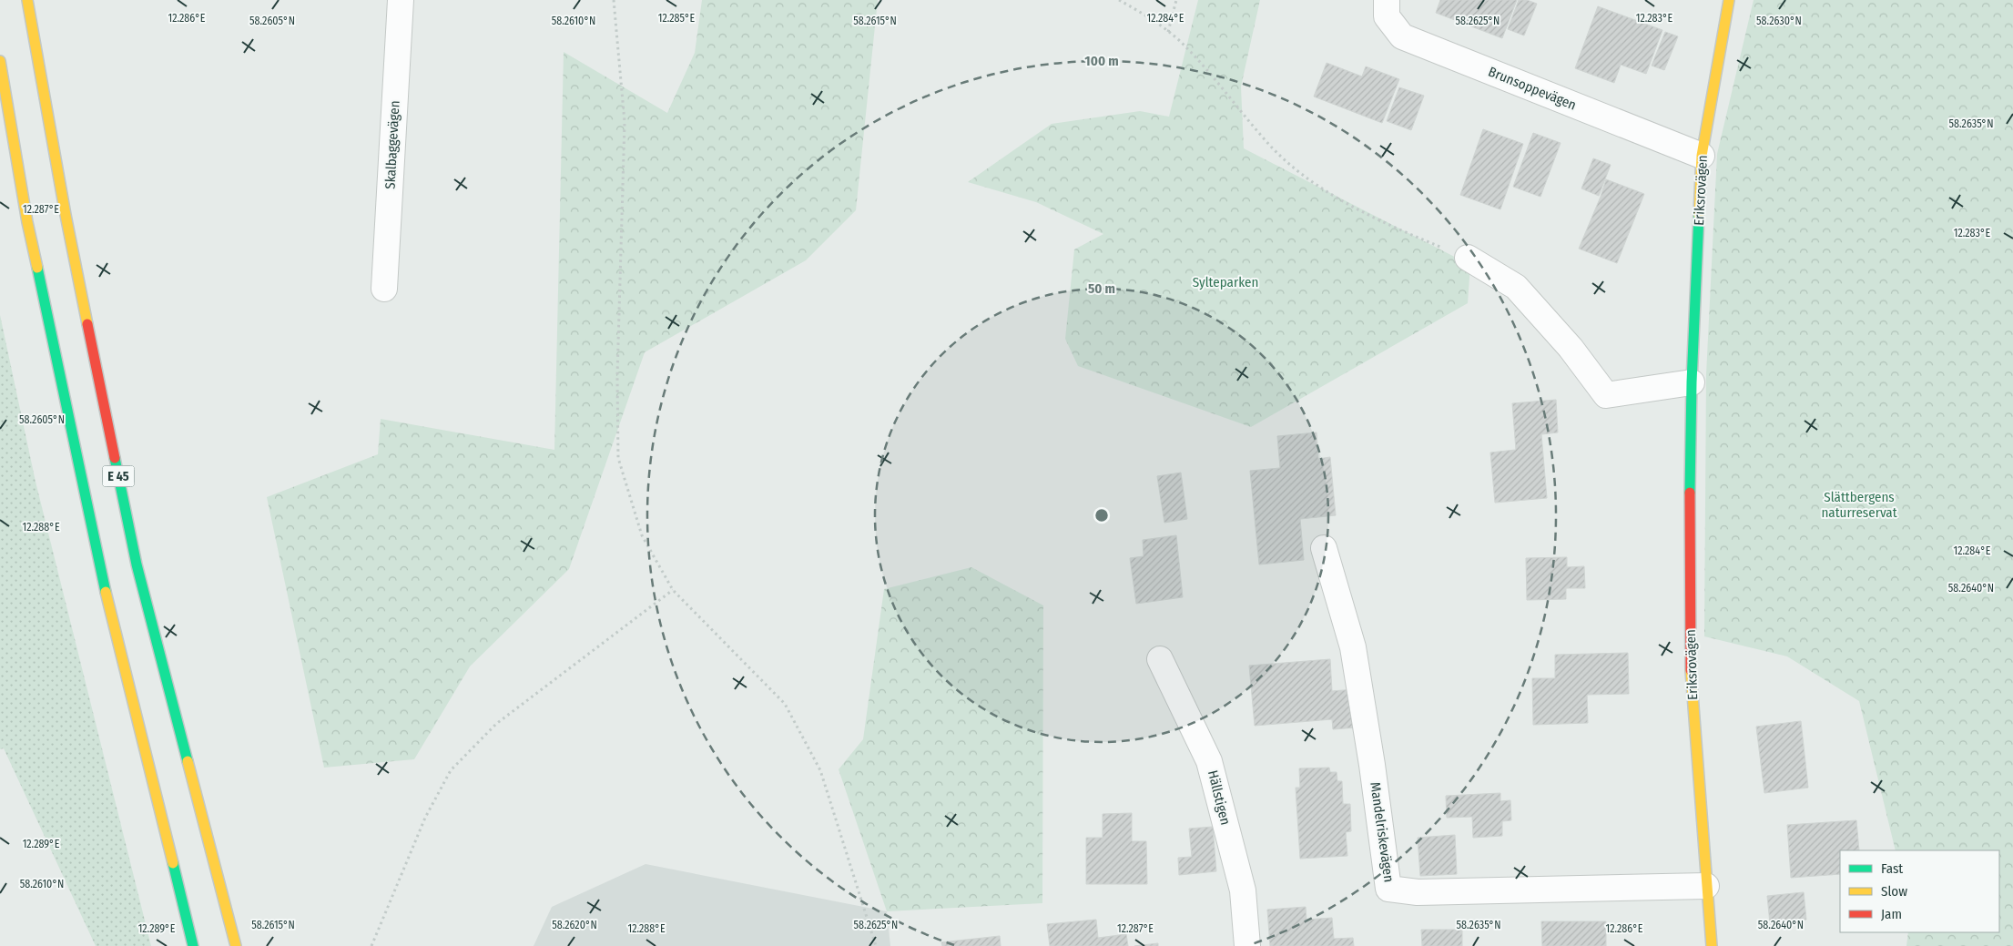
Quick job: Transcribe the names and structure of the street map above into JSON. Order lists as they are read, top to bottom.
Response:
{
  "streets": {
    "main road": ["Eriksrovägen", "E 45"],
    "street": [
      "Brunsoppevägen",
      "Skalbaggevägen",
      "Hällstigen",
      "Mandelriskevägen"
    ]
  },
  "crossings": [
    ["Brunsoppevägen", "Eriksrovägen"],
    ["Eriksrovägen", "Mandelriskevägen"]
  ],
  "parks": ["Sylteparken", "Slättbergens naturreservat"],
  "legend": ["Fast", "Slow", "Jam"],
  "coordinates": [
    "12.285°E",
    "12.283°E",
    "12.286°E",
    "12.284°E",
    "58.2605°N",
    "58.2625°N",
    "58.2630°N",
    "58.2610°N",
    "58.2615°N",
    "58.2635°N",
    "12.287°E",
    "12.288°E",
    "58.2640°N",
    "12.289°E",
    "58.2620°N"
  ],
  "rings": ["100 m", "50 m"]
}
